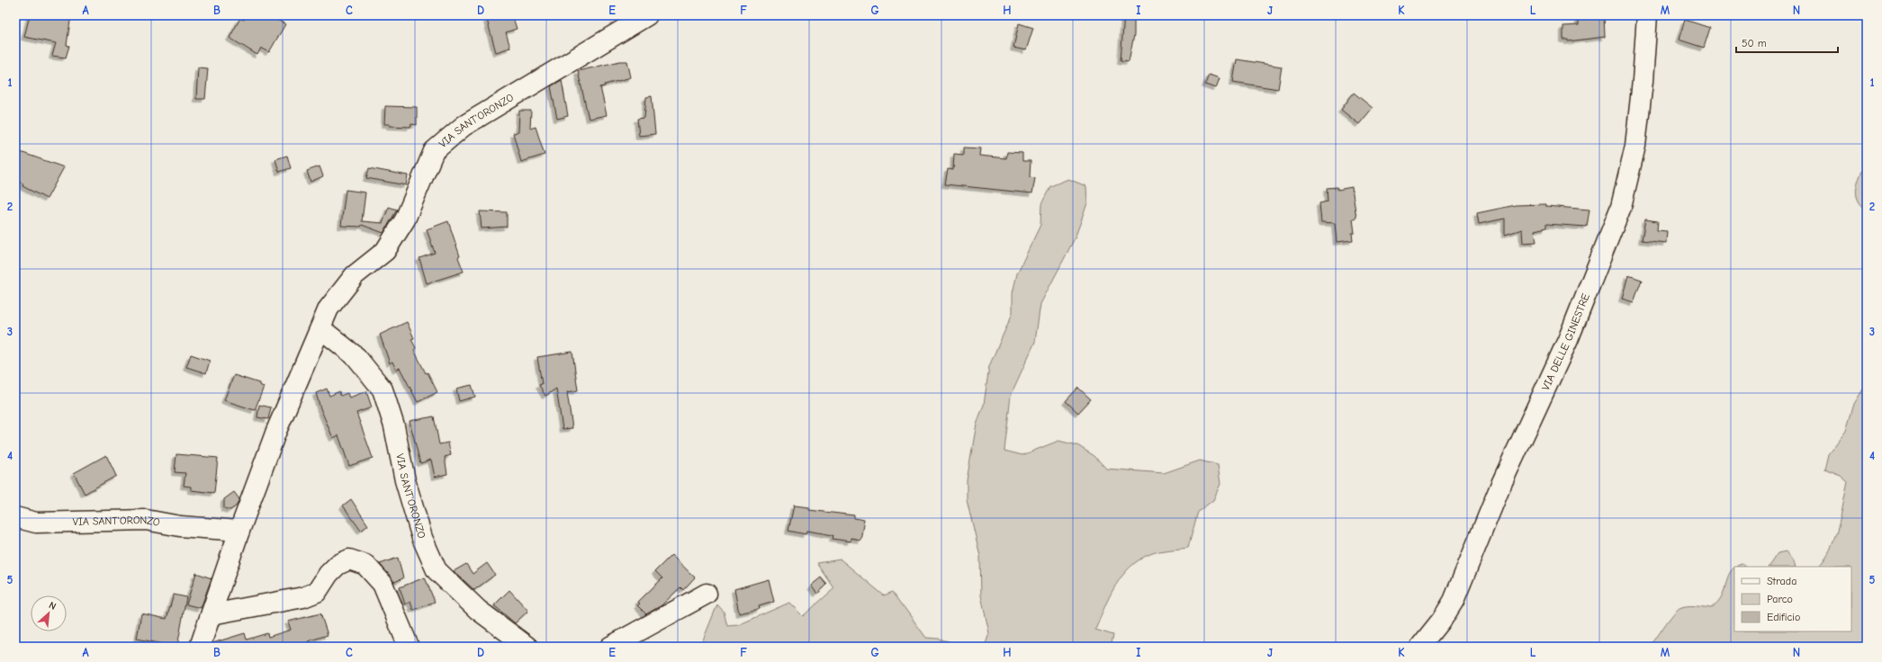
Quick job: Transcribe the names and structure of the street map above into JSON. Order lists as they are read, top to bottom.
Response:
{
  "streets": {
    "street": ["VIA SANT'ORONZO", "VIA DELLE GINESTRE"]
  },
  "legend": ["Strada", "Parco", "Edificio"],
  "scale_bar": "50 m",
  "north": "top right",
  "grid": {
    "columns": [
      "A",
      "B",
      "C",
      "D",
      "E",
      "F",
      "G",
      "H",
      "I",
      "J",
      "K",
      "L",
      "M",
      "N"
    ],
    "rows": [
      "1",
      "2",
      "3",
      "4",
      "5"
    ]
  }
}
